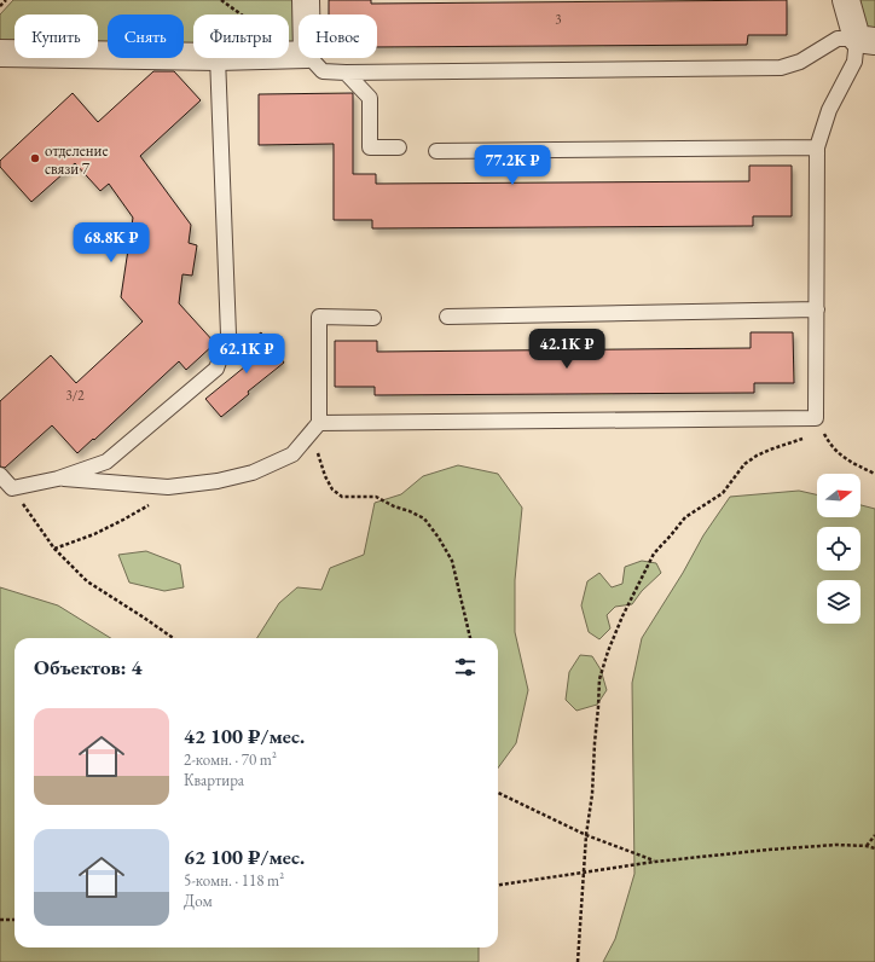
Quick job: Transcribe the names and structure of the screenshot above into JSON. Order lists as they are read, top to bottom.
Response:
{
  "places": ["отделение связи 7"],
  "house_numbers": ["3", "3/2"],
  "north": "right",
  "page": {
    "chip": [
      "Купить",
      "Снять",
      "Фильтры",
      "Новое"
    ],
    "price": [
      "77.2K ₽",
      "68.8K ₽",
      "42.1K ₽",
      "62.1K ₽"
    ],
    "heading": "Объектов: 4",
    "list": [
      {
        "name": "42 100 ₽/мес.",
        "note": "2-комн. · 70 m² · Квартира"
      },
      {
        "name": "62 100 ₽/мес.",
        "note": "5-комн. · 118 m² · Дом"
      }
    ]
  }
}
